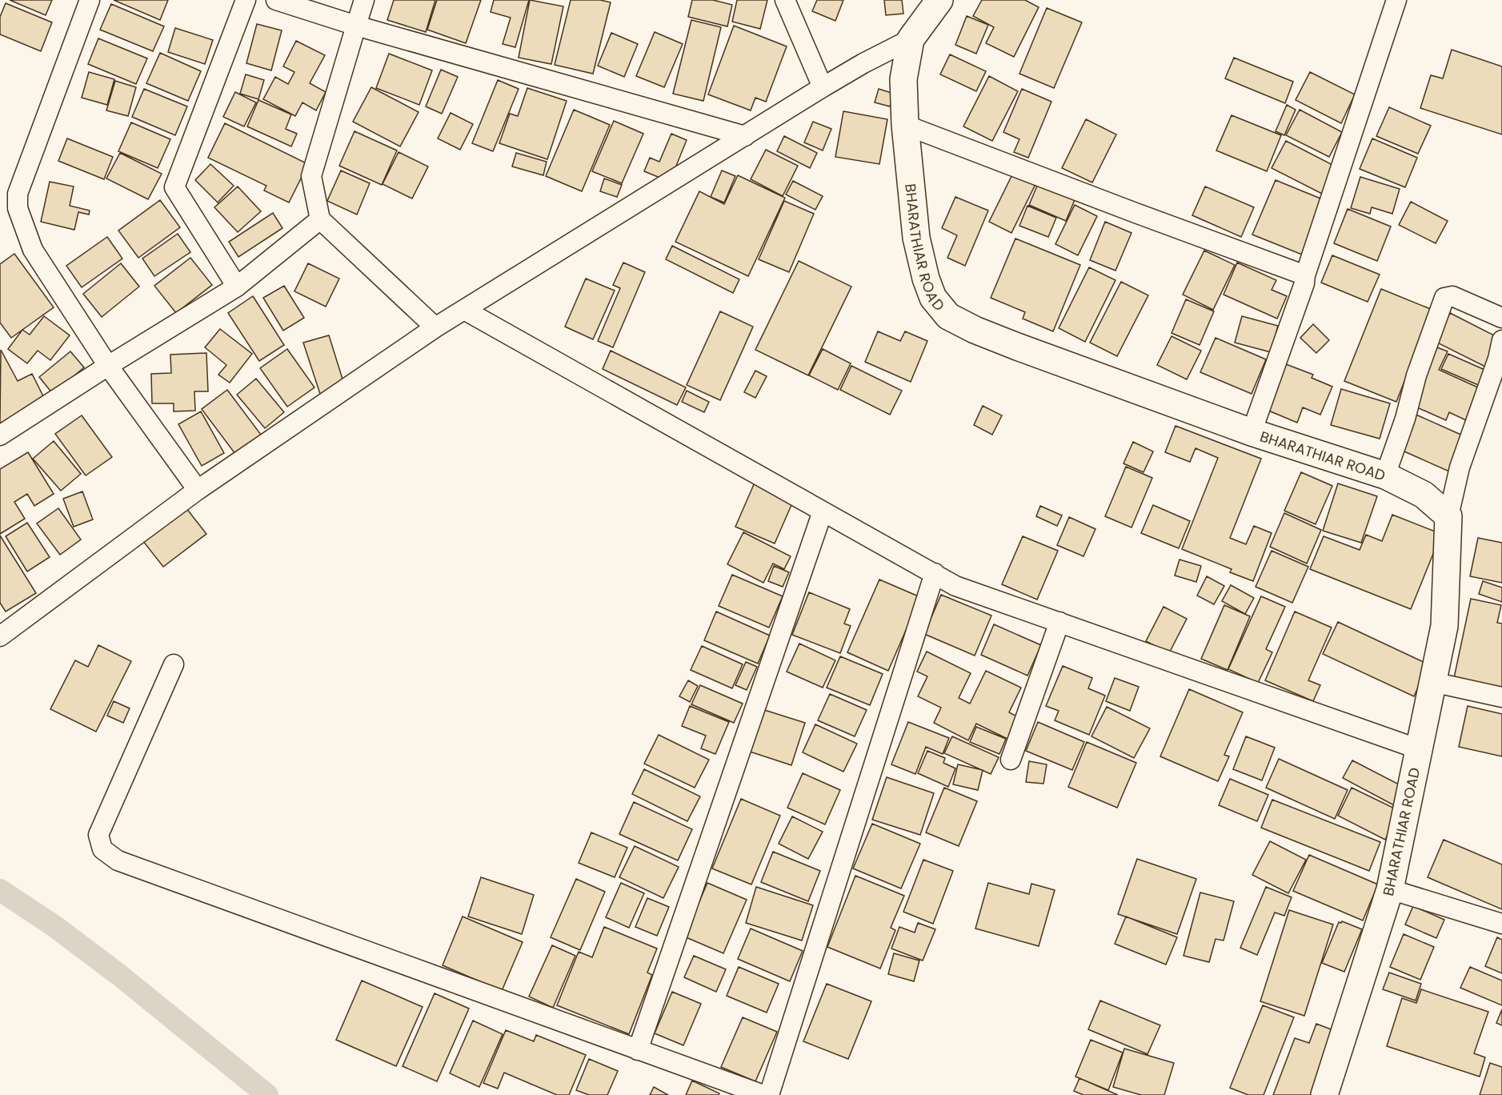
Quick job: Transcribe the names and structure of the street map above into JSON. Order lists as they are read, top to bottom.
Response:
{
  "streets": {
    "main road": ["BHARATHIAR ROAD"]
  }
}
